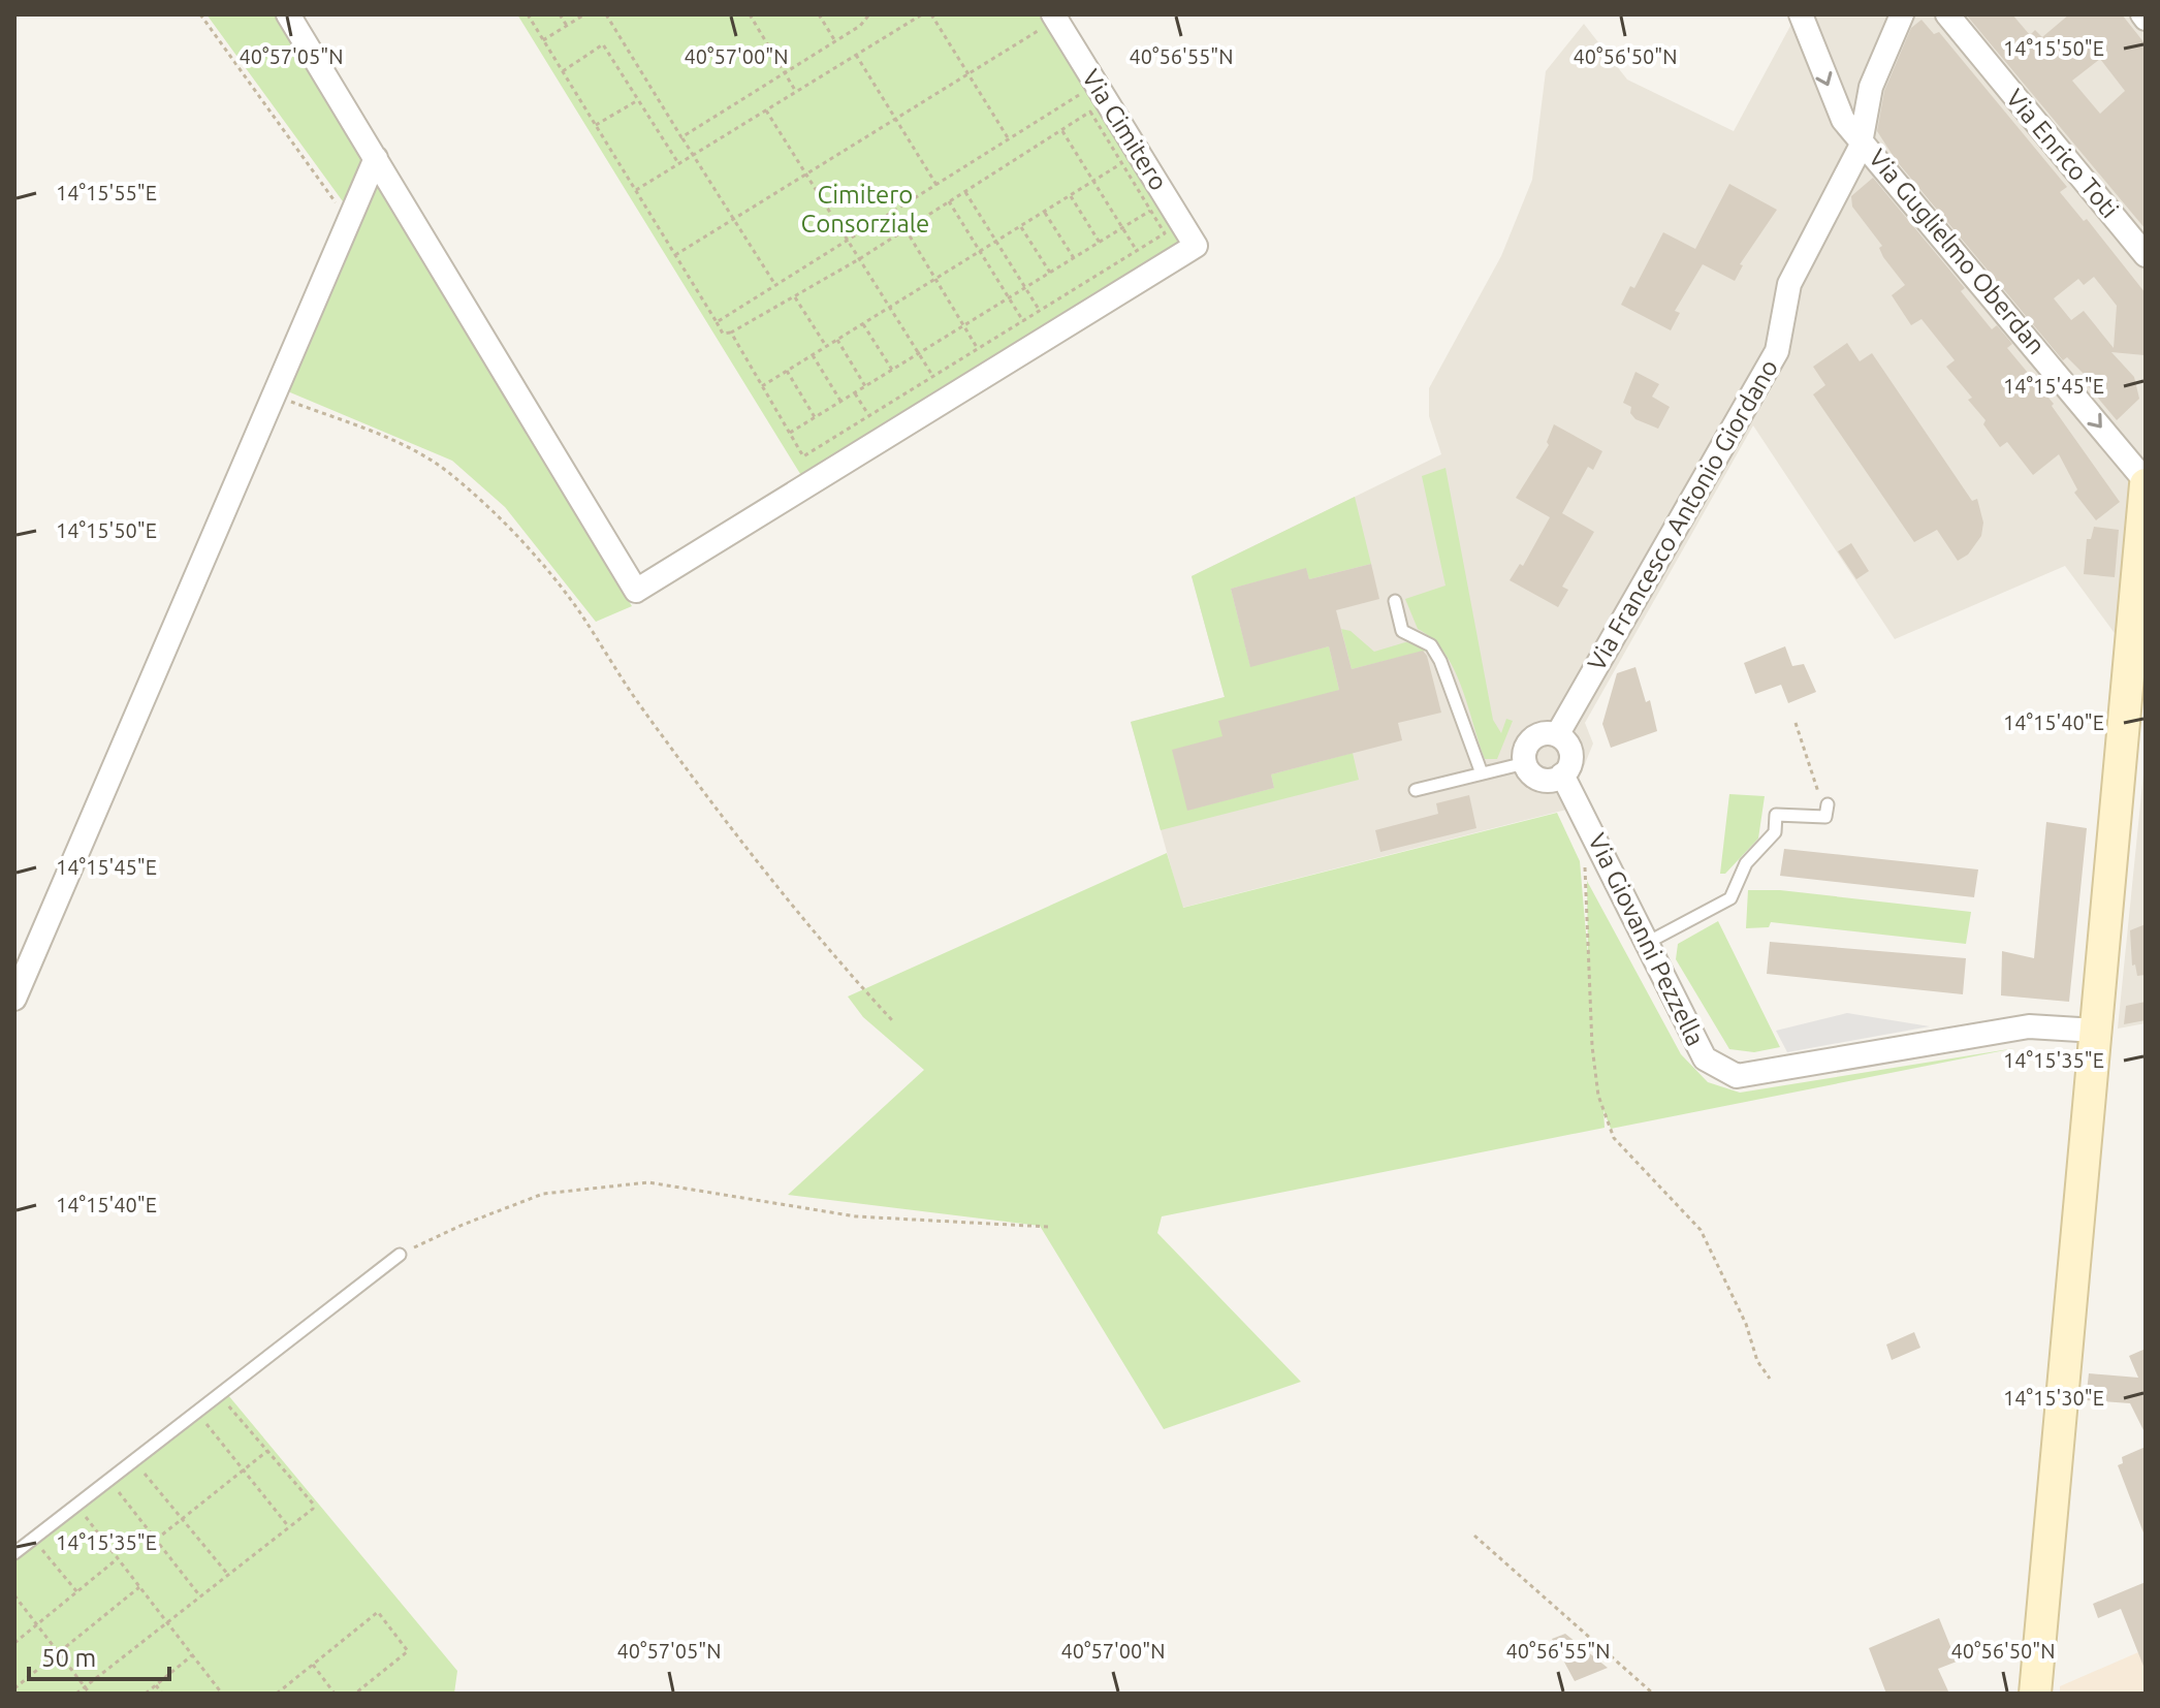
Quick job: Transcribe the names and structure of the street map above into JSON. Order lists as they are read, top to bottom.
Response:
{
  "streets": {
    "street": [
      "Via Cimitero",
      "Via Enrico Toti",
      "Via Guglielmo Oberdan",
      "Via Francesco Antonio Giordano",
      "Via Giovanni Pezzella"
    ]
  },
  "crossings": [
    ["Via Guglielmo Oberdan", "Via Francesco Antonio Giordano"],
    ["Via Francesco Antonio Giordano", "Via Giovanni Pezzella"]
  ],
  "one_way": ["Via Guglielmo Oberdan"],
  "parks": ["Cimitero Consorziale"],
  "scale_bar": "50 m",
  "coordinates": [
    "14°15'50\"E",
    "40°57'05\"N",
    "40°57'00\"N",
    "40°56'55\"N",
    "40°56'50\"N",
    "14°15'55\"E",
    "14°15'45\"E",
    "14°15'40\"E",
    "14°15'35\"E",
    "14°15'30\"E"
  ]
}
